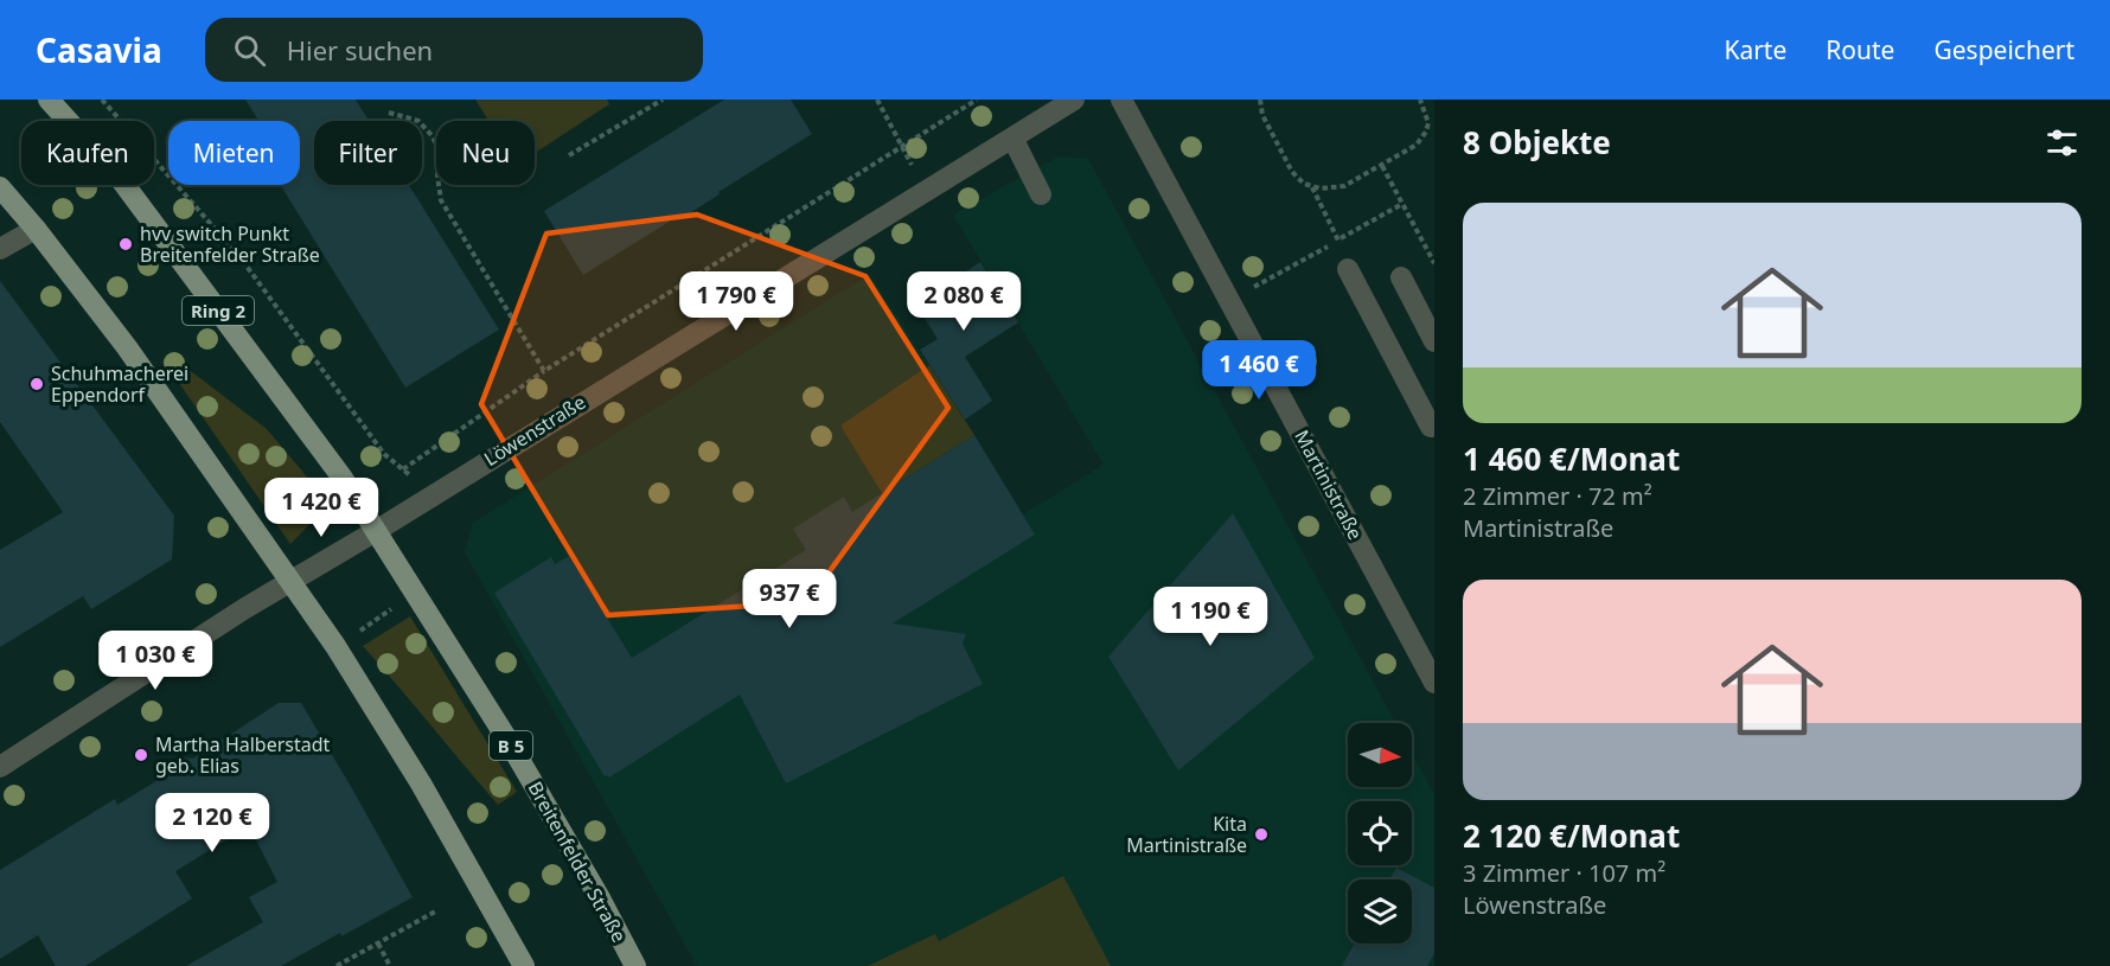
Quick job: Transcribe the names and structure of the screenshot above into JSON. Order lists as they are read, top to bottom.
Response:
{
  "streets": {
    "main road": ["Ring 2", "B 5", "Breitenfelder Straße"],
    "street": ["Löwenstraße", "Martinistraße"]
  },
  "crossings": [
    ["Löwenstraße", "Breitenfelder Straße"]
  ],
  "places": [
    "hvv switch Punkt Breitenfelder Straße",
    "Schuhmacherei Eppendorf",
    "Martha Halberstadt geb. Elias",
    "Kita Martinistraße"
  ],
  "north": "right",
  "page": {
    "header": "Casavia",
    "search": "Hier suchen",
    "nav": ["Karte", "Route", "Gespeichert"],
    "heading": "8 Objekte",
    "chip": [
      "Kaufen",
      "Mieten",
      "Filter",
      "Neu"
    ],
    "list": [
      {
        "name": "1 460 €/Monat",
        "note": "2 Zimmer · 72 m² · Martinistraße"
      },
      {
        "name": "2 120 €/Monat",
        "note": "3 Zimmer · 107 m² · Löwenstraße"
      }
    ],
    "price": [
      "1 790 €",
      "2 080 €",
      "1 460 €",
      "1 420 €",
      "937 €",
      "1 190 €",
      "1 030 €",
      "2 120 €"
    ]
  }
}
